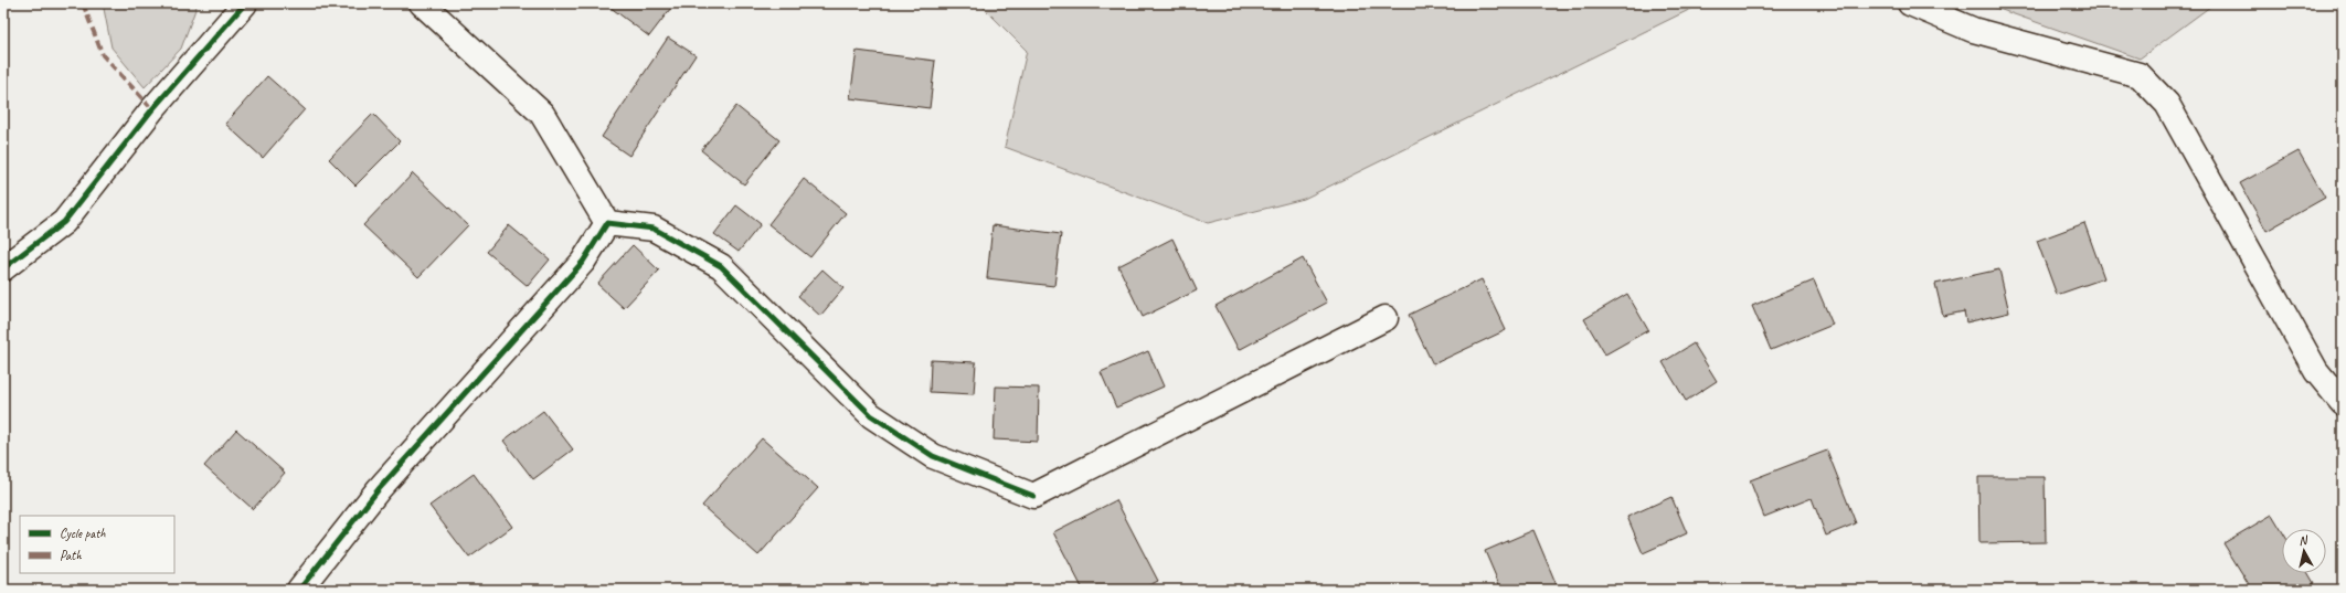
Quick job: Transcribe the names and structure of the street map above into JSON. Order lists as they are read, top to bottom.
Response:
{
  "legend": ["Cycle path", "Path"],
  "north": "top"
}
